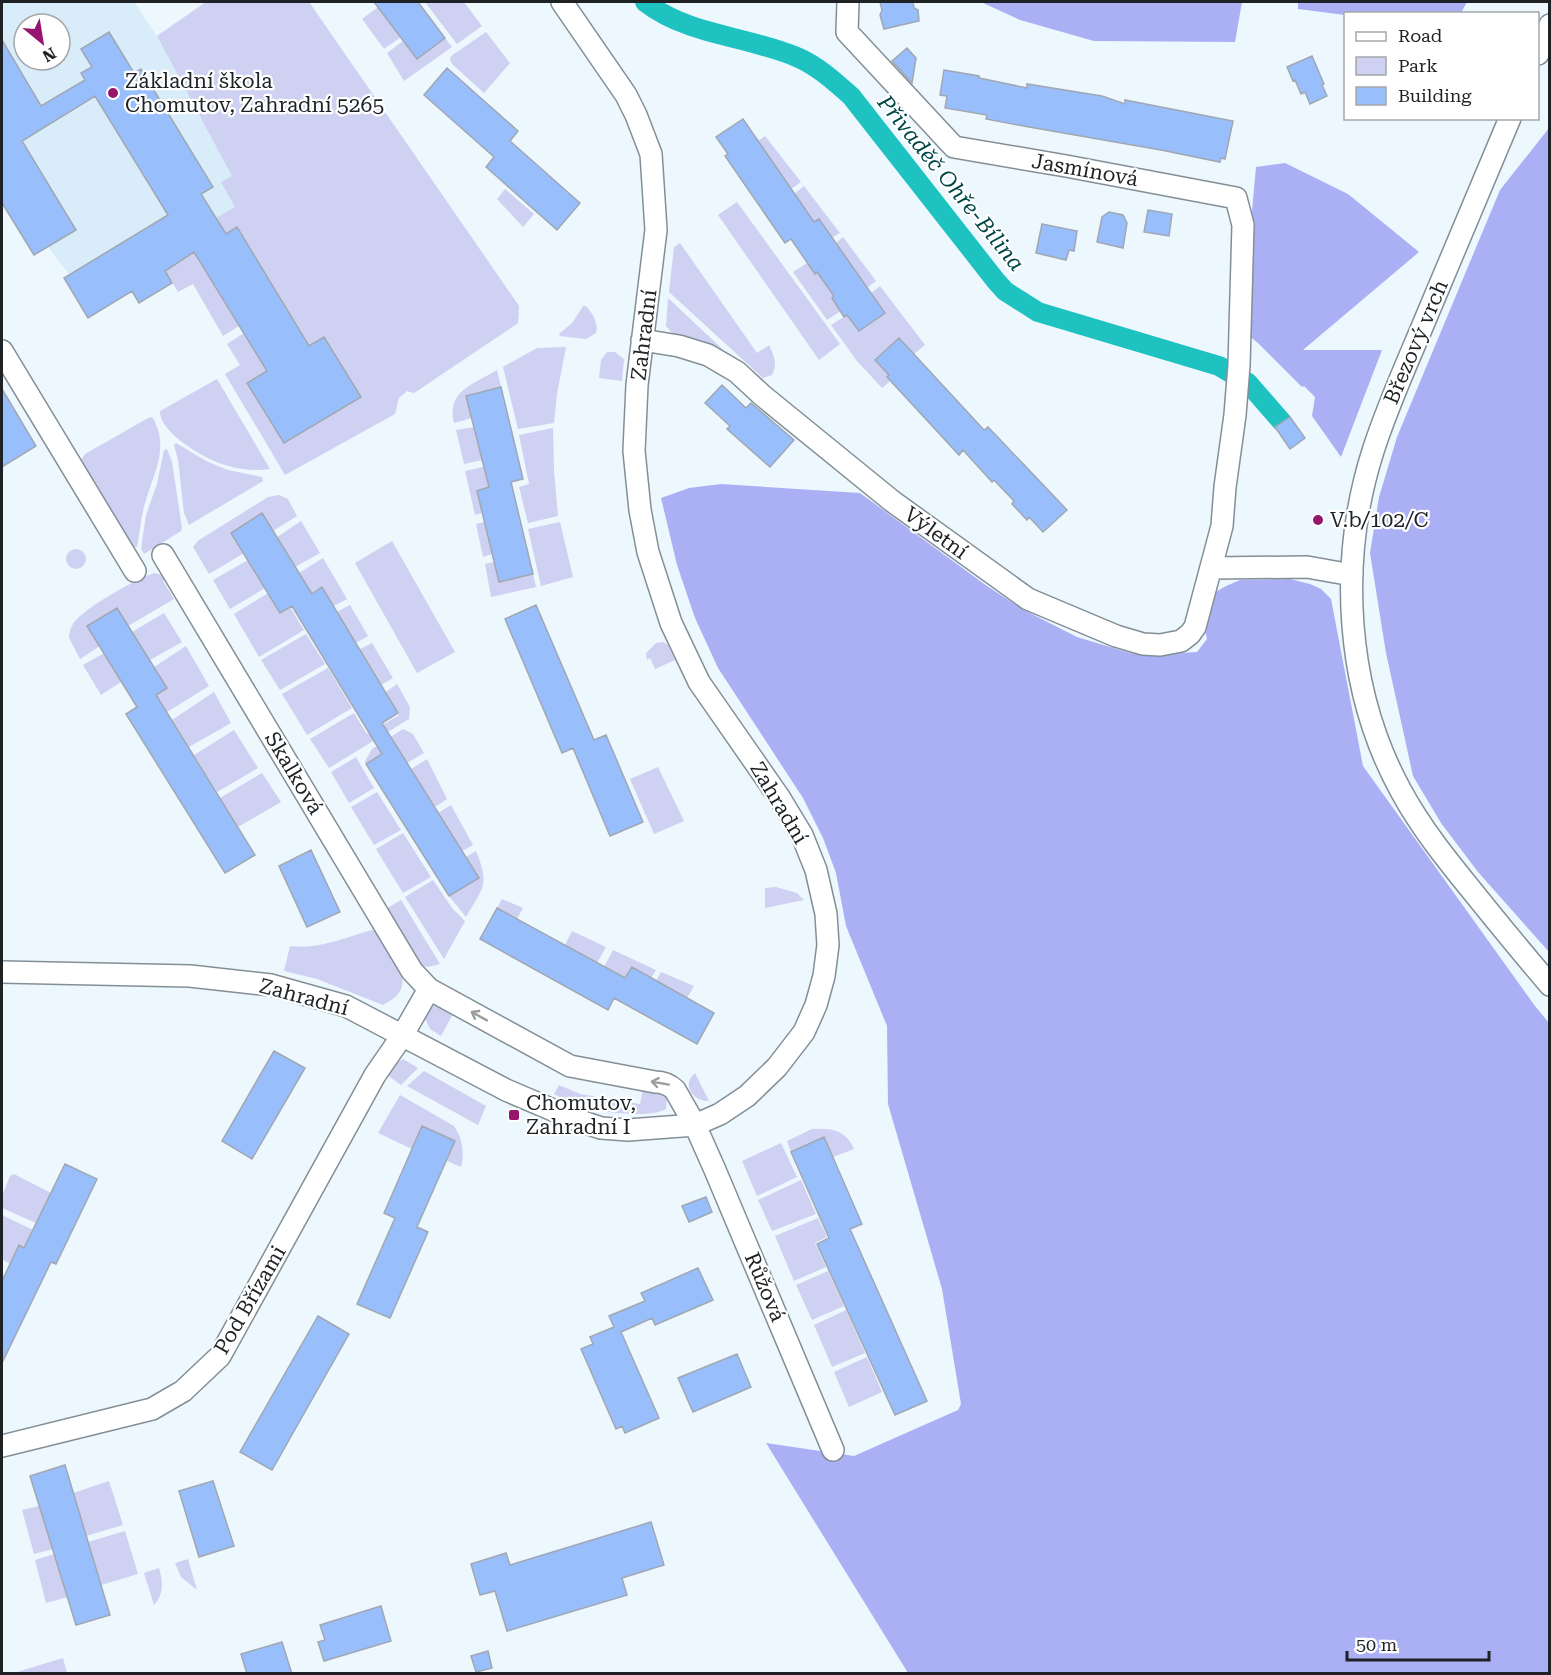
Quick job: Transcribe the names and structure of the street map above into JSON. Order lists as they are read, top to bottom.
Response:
{
  "streets": {
    "street": [
      "Jasmínová",
      "Zahradní",
      "Březový vrch",
      "Výletní",
      "Skalková",
      "Růžová",
      "Pod Břízami"
    ]
  },
  "crossings": [
    ["Jasmínová", "Výletní"],
    ["Zahradní", "Výletní"],
    ["Zahradní", "Skalková"],
    ["Zahradní", "Růžová"],
    ["Zahradní", "Pod Břízami"],
    ["Skalková", "Růžová"]
  ],
  "one_way": ["Skalková"],
  "water": ["Přivaděč Ohře-Bílina"],
  "places": {
    "other": ["Základní škola Chomutov, Zahradní 5265", "V.b/102/C"],
    "transit": ["Chomutov, Zahradní I"]
  },
  "legend": ["Road", "Park", "Building"],
  "scale_bar": "50 m",
  "north": "bottom right"
}
